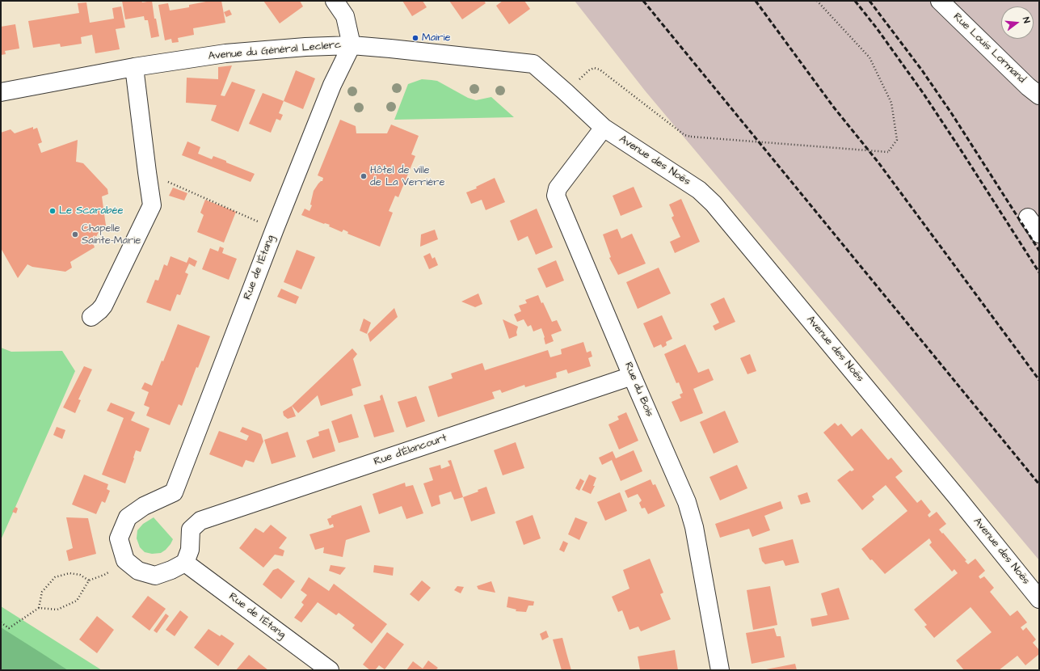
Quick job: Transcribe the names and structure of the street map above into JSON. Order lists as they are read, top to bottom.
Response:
{
  "streets": {
    "street": [
      "Rue Louis Lormand",
      "Avenue du Général Leclerc",
      "Avenue des Noës",
      "Rue de l'Étang",
      "Rue du Bois",
      "Rue d'Élancourt"
    ]
  },
  "crossings": [
    ["Avenue du Général Leclerc", "Avenue des Noës"],
    ["Avenue du Général Leclerc", "Rue de l'Étang"],
    ["Avenue du Général Leclerc", "Rue du Bois"],
    ["Avenue des Noës", "Rue du Bois"],
    ["Rue de l'Étang", "Rue d'Élancourt"],
    ["Rue du Bois", "Rue d'Élancourt"]
  ],
  "places": [
    "Mairie",
    "Hôtel de ville de La Verrière",
    "Le Scarabée",
    "Chapelle Sainte-Marie"
  ],
  "north": "right"
}
